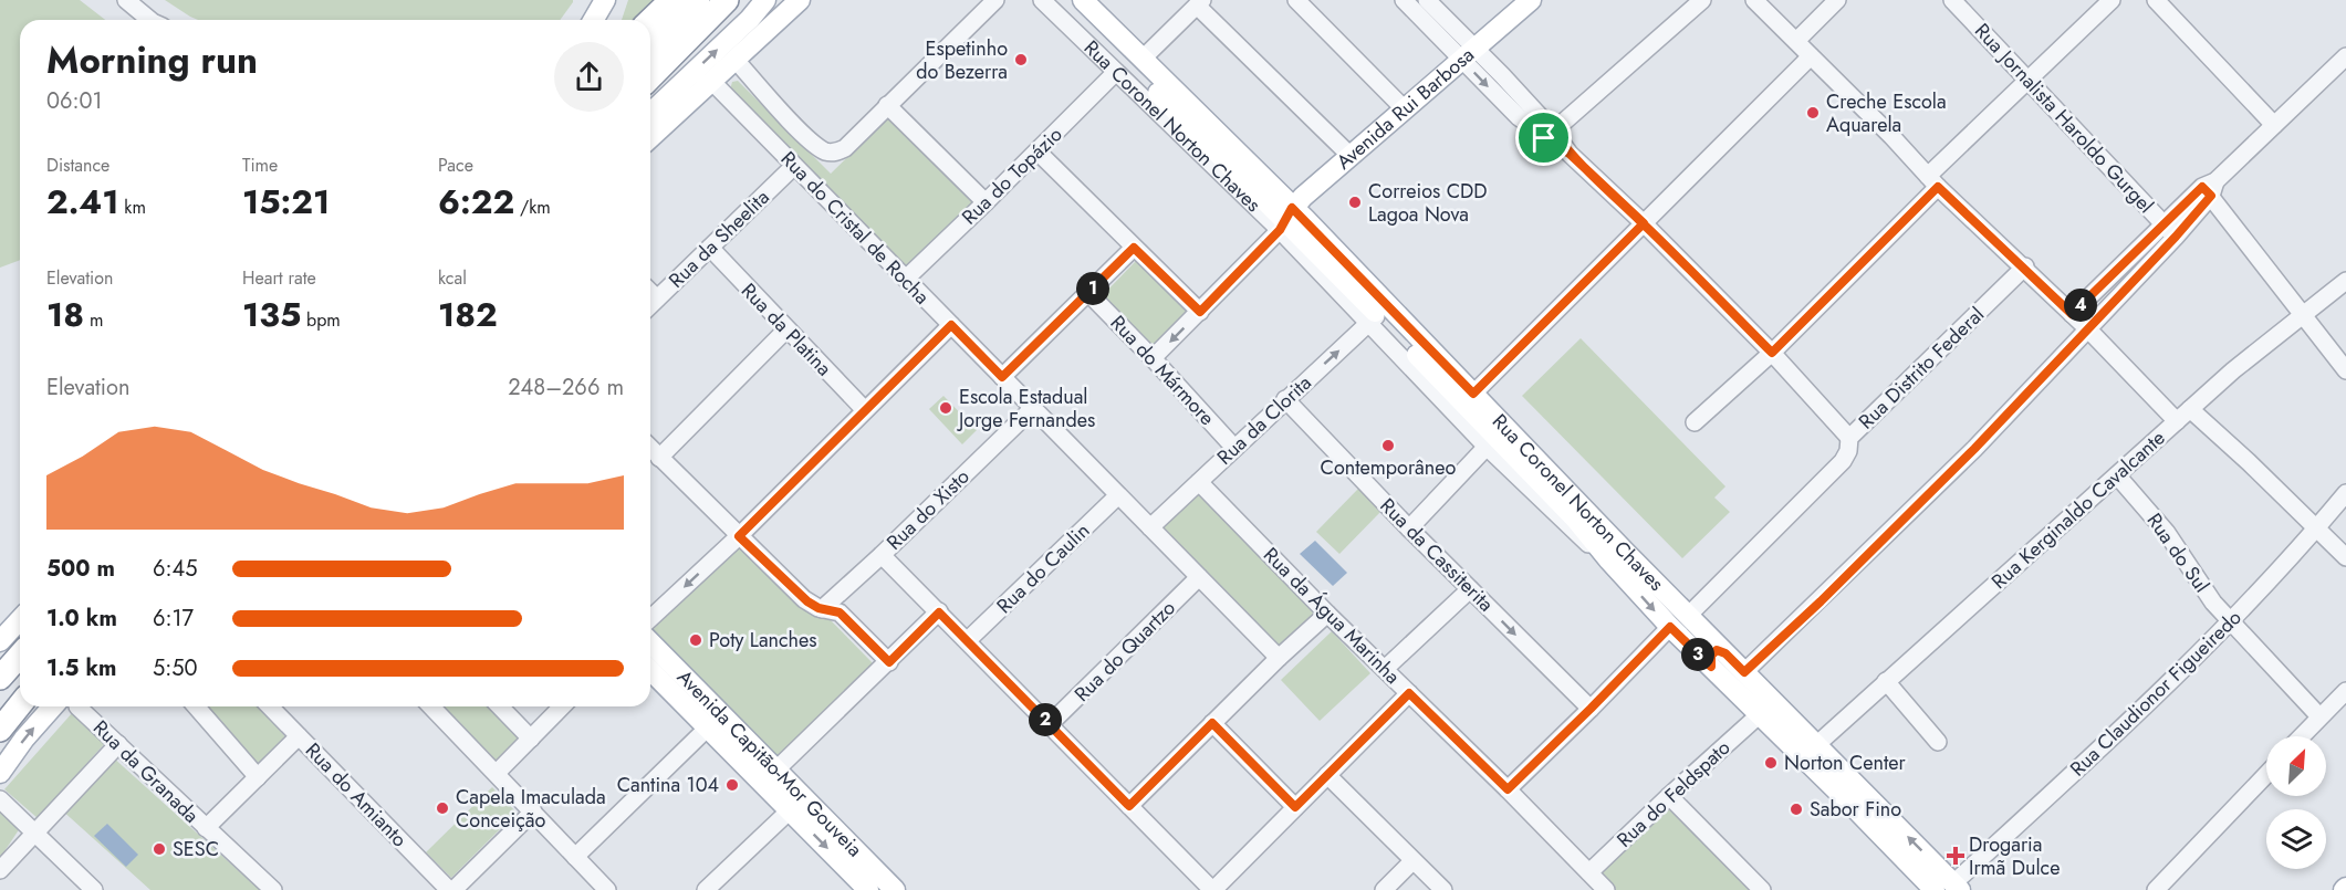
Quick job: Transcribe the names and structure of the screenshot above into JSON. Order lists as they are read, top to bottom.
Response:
{
  "streets": {
    "main road": ["Avenida Rui Barbosa", "Rua Coronel Norton Chaves", "Avenida Capitão-Mor Gouveia"],
    "street": [
      "Rua Jornalista Haroldo Gurgel",
      "Rua do Topázio",
      "Rua do Cristal de Rocha",
      "Rua da Sheelita",
      "Rua da Platina",
      "Rua Distrito Federal",
      "Rua do Mármore",
      "Rua da Clorita",
      "Rua do Xisto",
      "Rua Kerginaldo Cavalcante",
      "Rua do Sul",
      "Rua da Cassiterita",
      "Rua do Caulin",
      "Rua da Água Marinha",
      "Rua do Quartzo",
      "Rua Claudionor Figueiredo",
      "Rua da Granada",
      "Rua do Feldspato",
      "Rua do Amianto"
    ]
  },
  "crossings": [
    ["Avenida Rui Barbosa", "Rua Coronel Norton Chaves"],
    ["Rua Coronel Norton Chaves", "Rua do Topázio"],
    ["Rua Coronel Norton Chaves", "Rua Distrito Federal"],
    ["Rua Coronel Norton Chaves", "Rua da Clorita"],
    ["Rua Coronel Norton Chaves", "Rua Kerginaldo Cavalcante"],
    ["Rua Coronel Norton Chaves", "Rua Claudionor Figueiredo"],
    ["Rua Coronel Norton Chaves", "Rua do Feldspato"],
    ["Rua do Topázio", "Rua do Cristal de Rocha"],
    ["Rua do Cristal de Rocha", "Rua da Sheelita"],
    ["Rua do Cristal de Rocha", "Rua da Clorita"],
    ["Rua do Cristal de Rocha", "Rua do Xisto"],
    ["Rua do Cristal de Rocha", "Rua do Caulin"],
    ["Rua do Cristal de Rocha", "Rua do Quartzo"],
    ["Rua da Sheelita", "Rua da Platina"],
    ["Rua do Mármore", "Rua da Clorita"],
    ["Rua da Clorita", "Rua da Cassiterita"],
    ["Rua da Clorita", "Rua da Água Marinha"],
    ["Rua Kerginaldo Cavalcante", "Rua do Sul"],
    ["Rua do Sul", "Rua Claudionor Figueiredo"],
    ["Rua da Água Marinha", "Rua do Feldspato"]
  ],
  "one_way": ["Rua da Cassiterita"],
  "places": {
    "other": [
      "Espetinho do Bezerra",
      "Creche Escola Aquarela",
      "Correios CDD Lagoa Nova",
      "Escola Estadual Jorge Fernandes",
      "Contemporâneo",
      "Poty Lanches",
      "Norton Center",
      "Cantina 104",
      "Capela Imaculada Conceição",
      "Sabor Fino",
      "SESC"
    ],
    "health": ["Drogaria Irmã Dulce"]
  },
  "north": "top right",
  "page": {
    "heading": ["Morning run", "06:01"],
    "stats": [
      ["Distance", "2.41 km"],
      ["Time", "15:21"],
      ["Pace", "6:22 /km"],
      ["Elevation", "18 m"],
      ["Heart rate", "135 bpm"],
      ["kcal", "182"]
    ],
    "pins": [
      "1",
      "4",
      "3",
      "2"
    ],
    "chart": ["Elevation", "248–266 m"],
    "list": [
      {
        "name": "500 m",
        "note": "6:45"
      },
      {
        "name": "1.0 km",
        "note": "6:17"
      },
      {
        "name": "1.5 km",
        "note": "5:50"
      }
    ]
  }
}
